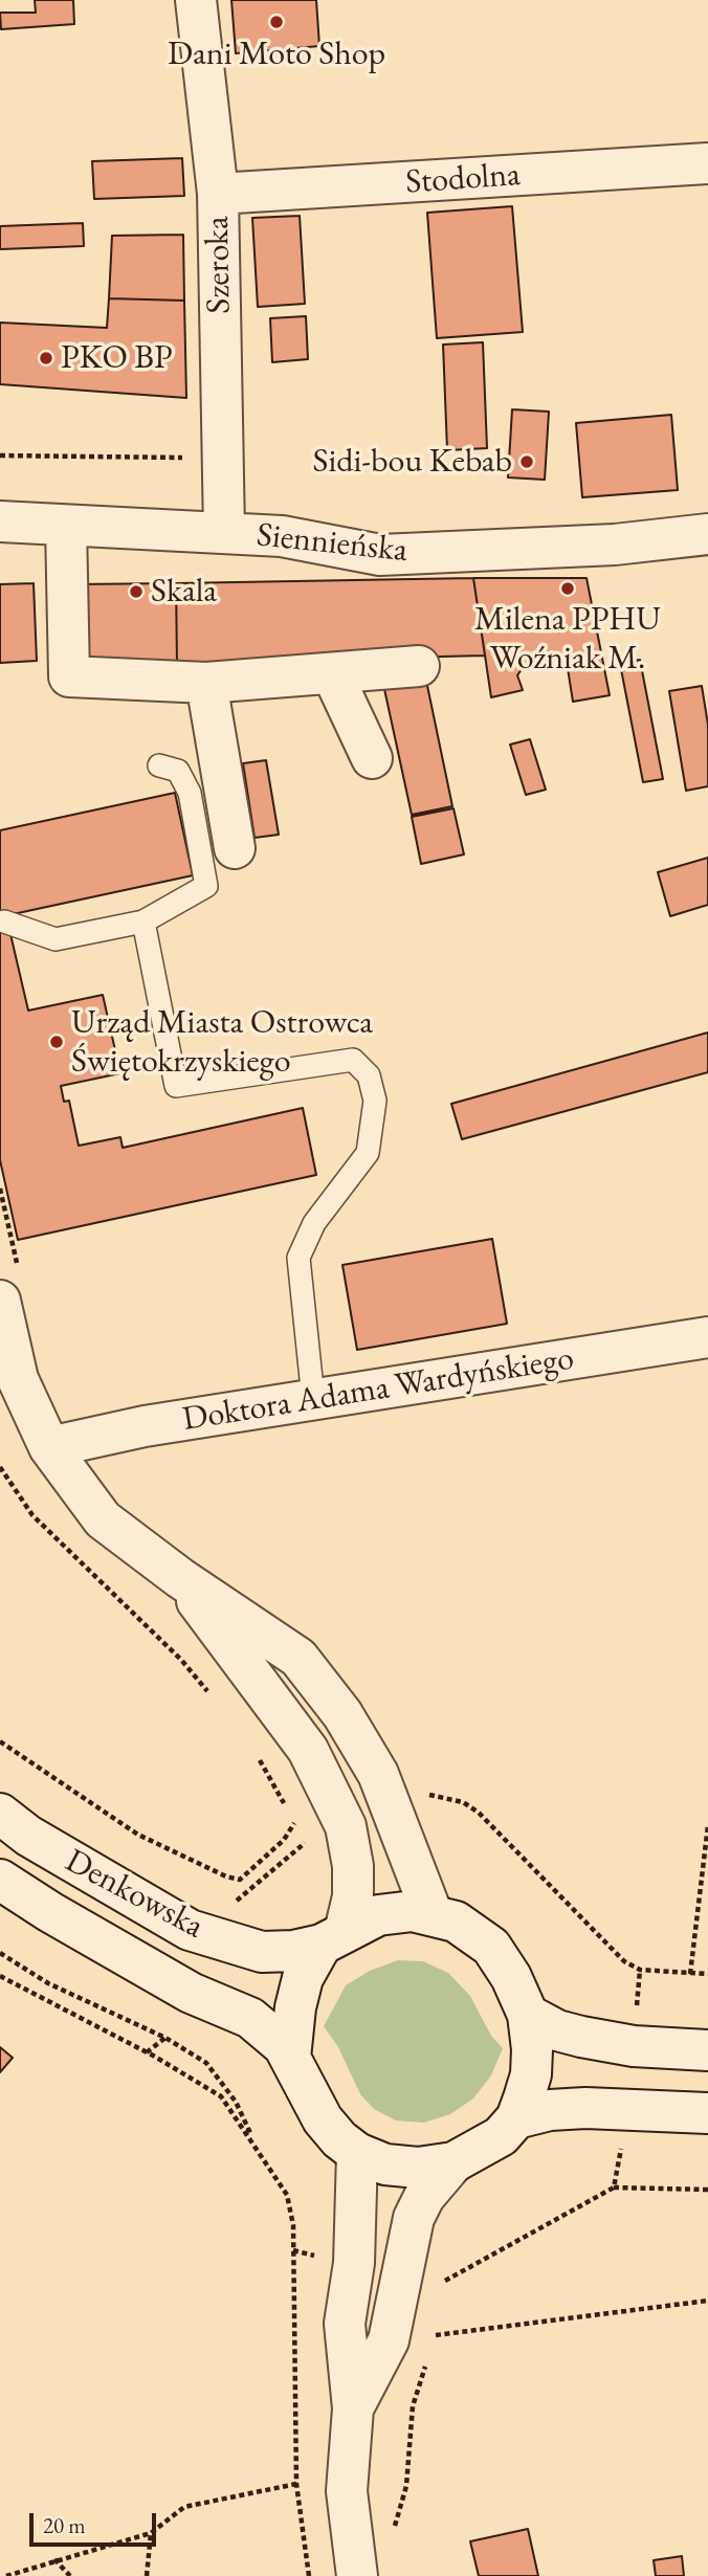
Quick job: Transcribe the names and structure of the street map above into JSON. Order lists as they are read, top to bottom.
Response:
{
  "streets": {
    "street": [
      "Stodolna",
      "Szeroka",
      "Siennieńska",
      "Doktora Adama Wardyńskiego",
      "Denkowska"
    ]
  },
  "crossings": [
    ["Stodolna", "Szeroka"],
    ["Szeroka", "Siennieńska"]
  ],
  "places": [
    "Dani Moto Shop",
    "PKO BP",
    "Sidi-bou Kebab",
    "Milena PPHU Woźniak M.",
    "Skala",
    "Urząd Miasta Ostrowca Świętokrzyskiego"
  ],
  "scale_bar": "20 m"
}
